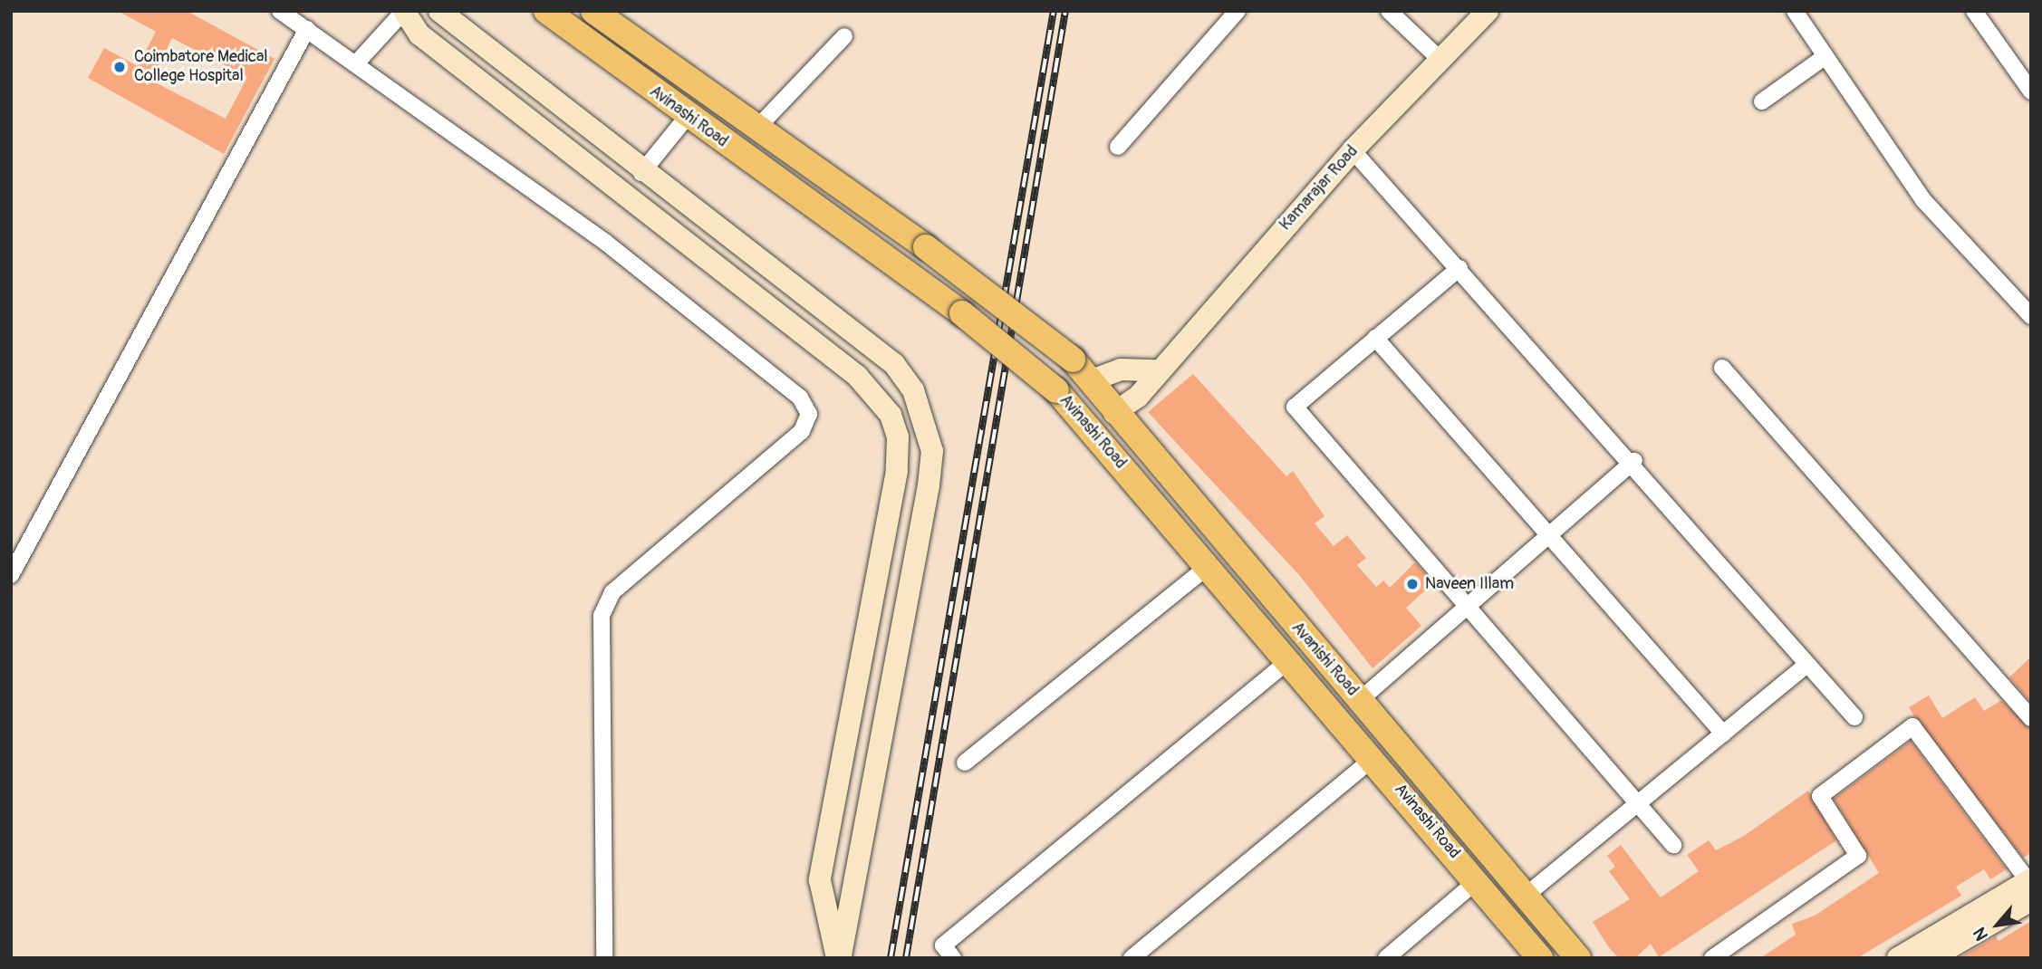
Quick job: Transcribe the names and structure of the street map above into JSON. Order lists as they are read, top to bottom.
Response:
{
  "streets": {
    "main road": ["Avinashi Road", "Kamarajar Road", "Avanishi Road"]
  },
  "crossings": [
    ["Avinashi Road", "Avanishi Road"],
    ["Kamarajar Road", "Avanishi Road"]
  ],
  "places": ["Coimbatore Medical College Hospital", "Naveen Illam"],
  "north": "bottom left"
}
